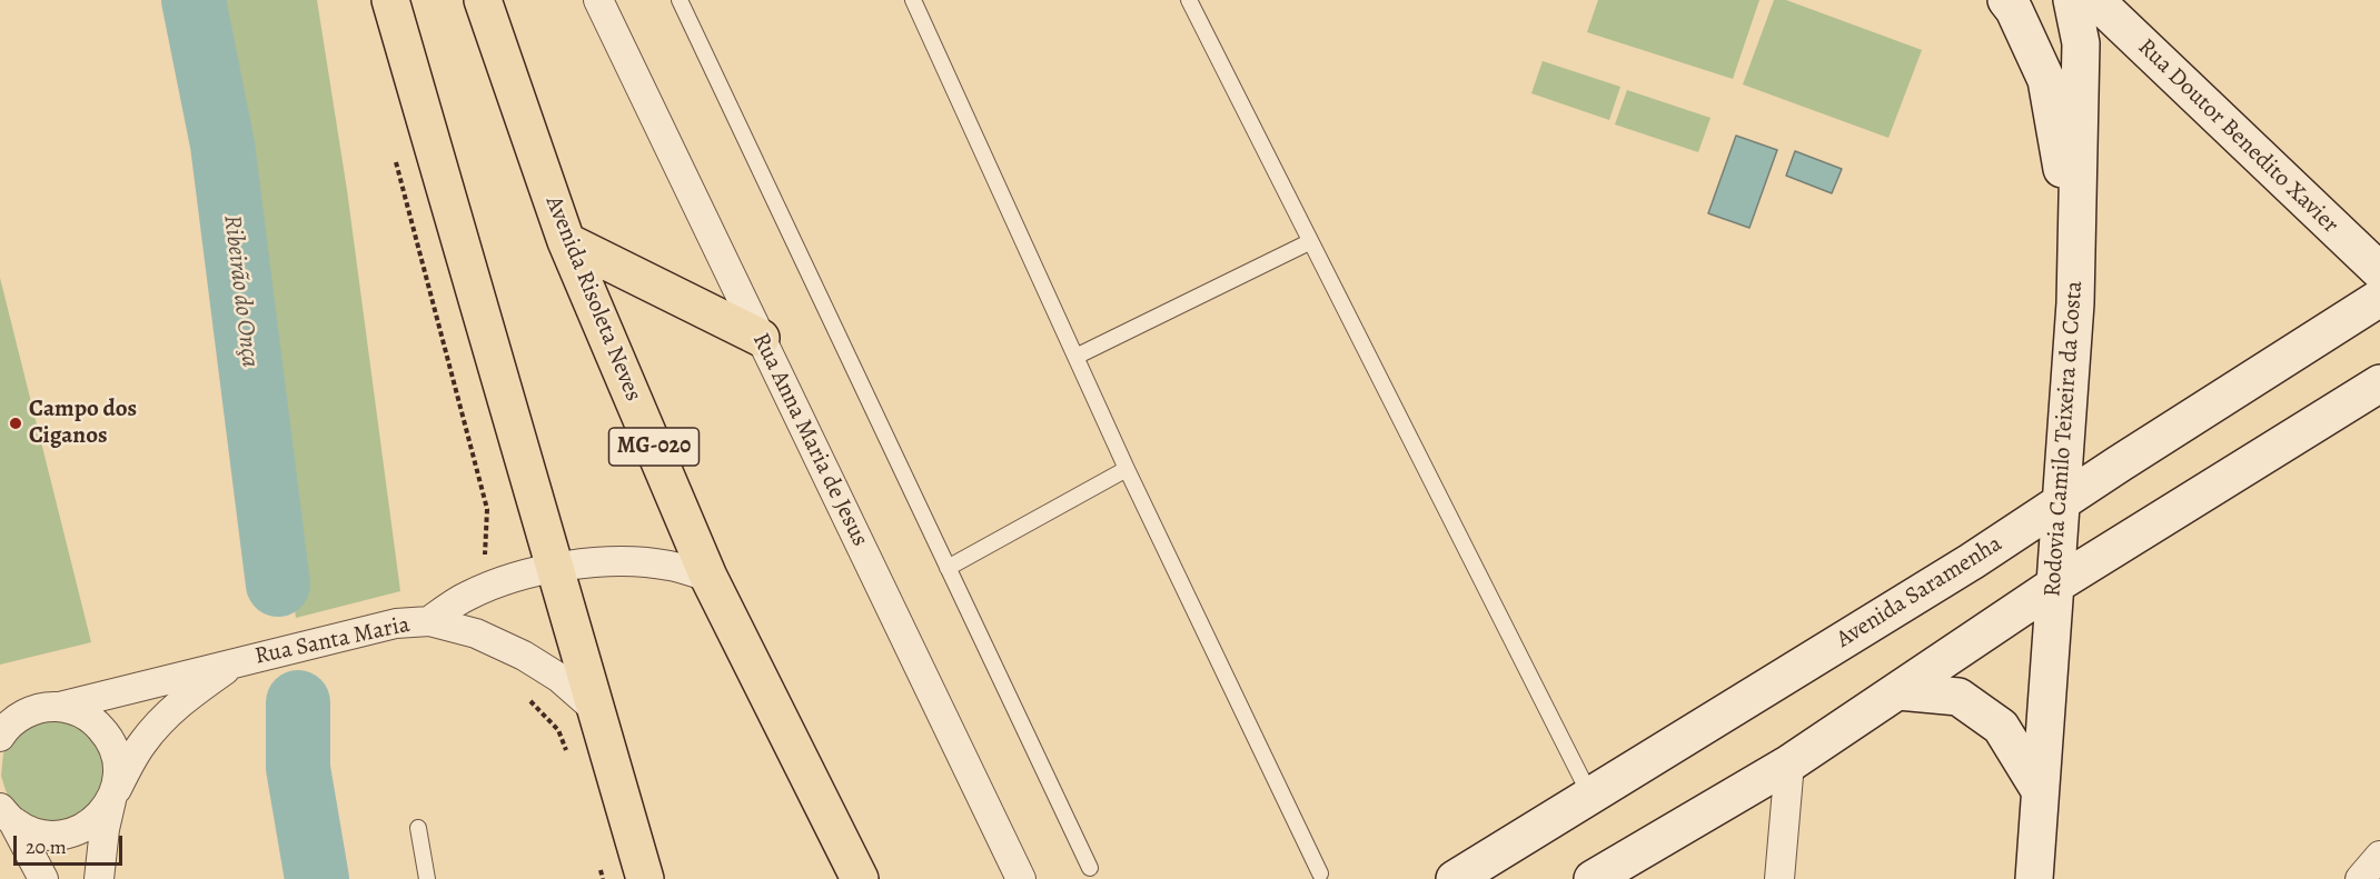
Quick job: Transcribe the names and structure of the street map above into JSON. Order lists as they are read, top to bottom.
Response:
{
  "streets": {
    "highway": ["Avenida Risoleta Neves", "MG-020"],
    "main road": ["Rua Doutor Benedito Xavier", "Rodovia Camilo Teixeira da Costa", "Avenida Saramenha"],
    "street": ["Rua Anna Maria de Jesus", "Rua Santa Maria"]
  },
  "crossings": [
    ["Avenida Risoleta Neves", "Rua Santa Maria"],
    ["Rodovia Camilo Teixeira da Costa", "Avenida Saramenha"]
  ],
  "water": ["Ribeirão do Onça"],
  "places": ["Campo dos Ciganos"],
  "scale_bar": "20 m"
}
